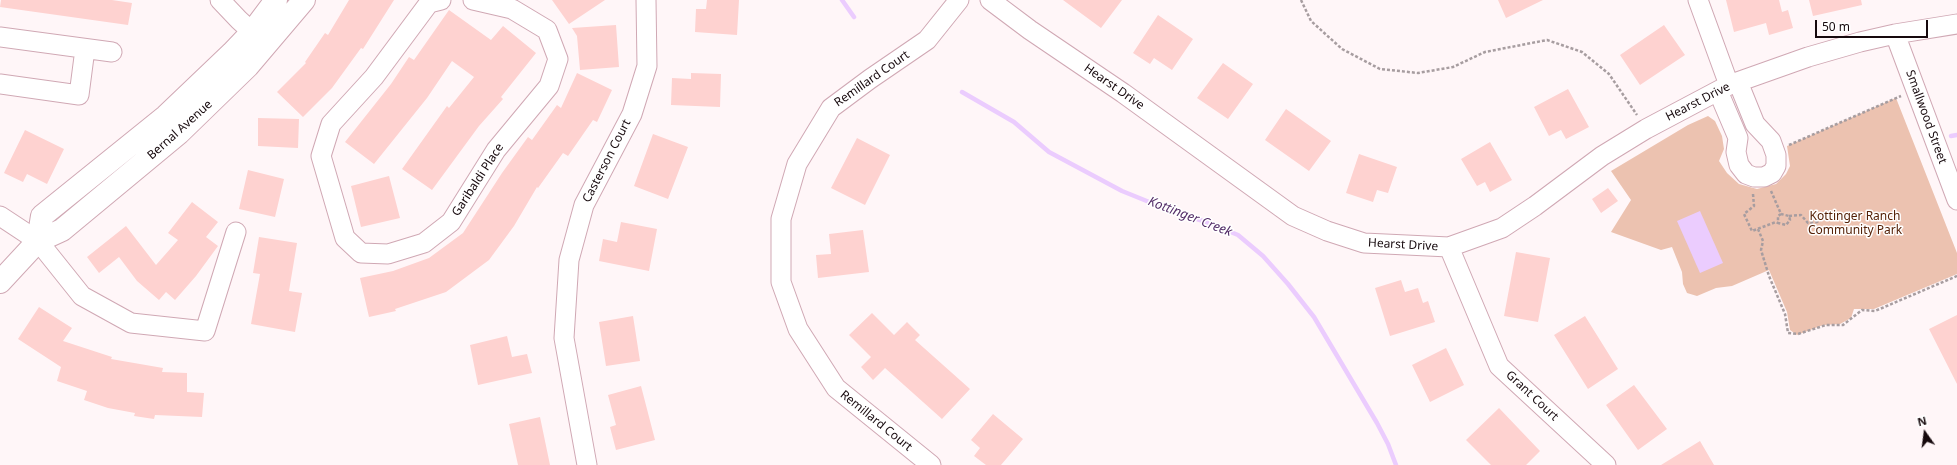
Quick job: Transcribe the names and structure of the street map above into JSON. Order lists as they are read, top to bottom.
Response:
{
  "streets": {
    "main road": ["Bernal Avenue"],
    "street": [
      "Remillard Court",
      "Hearst Drive",
      "Smallwood Street",
      "Casterson Court",
      "Garibaldi Place",
      "Grant Court"
    ]
  },
  "crossings": [
    ["Hearst Drive", "Smallwood Street"],
    ["Hearst Drive", "Grant Court"]
  ],
  "water": ["Kottinger Creek"],
  "parks": ["Kottinger Ranch Community Park"],
  "scale_bar": "50 m",
  "north": "top"
}
